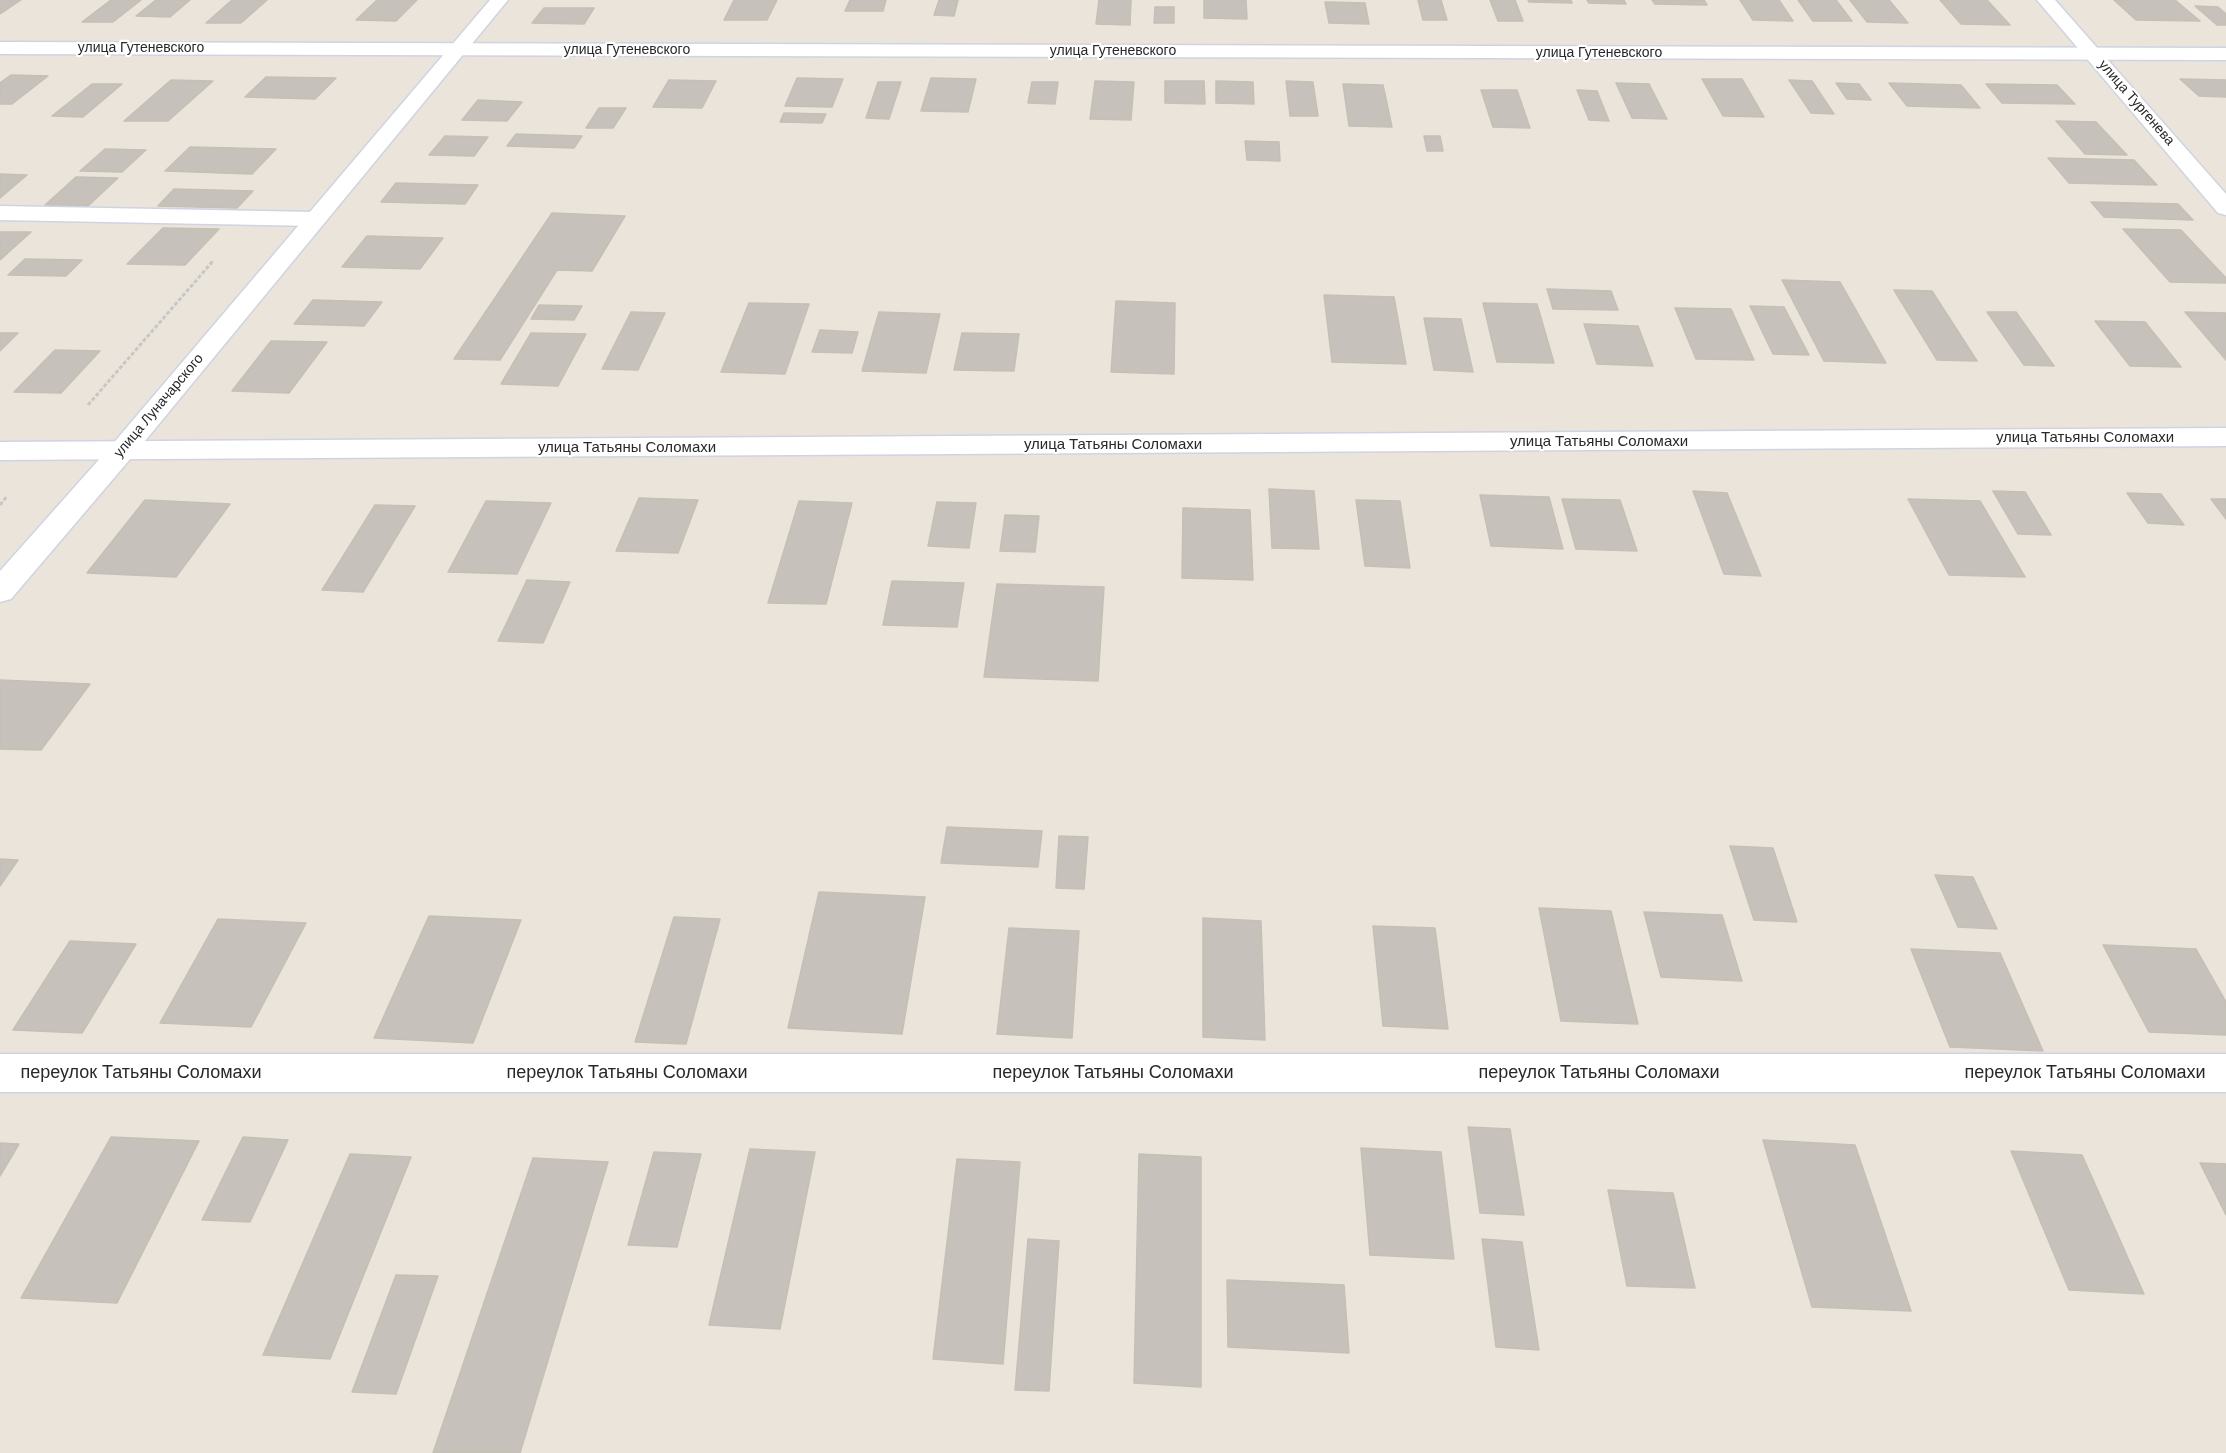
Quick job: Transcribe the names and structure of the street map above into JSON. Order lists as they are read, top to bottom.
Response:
{
  "streets": {
    "street": [
      "улица Гутеневского",
      "улица Тургенева",
      "улица Луначарского",
      "улица Татьяны Соломахи",
      "переулок Татьяны Соломахи"
    ]
  },
  "crossings": [
    ["улица Гутеневского", "улица Тургенева"],
    ["улица Гутеневского", "улица Луначарского"],
    ["улица Луначарского", "улица Татьяны Соломахи"]
  ]
}
